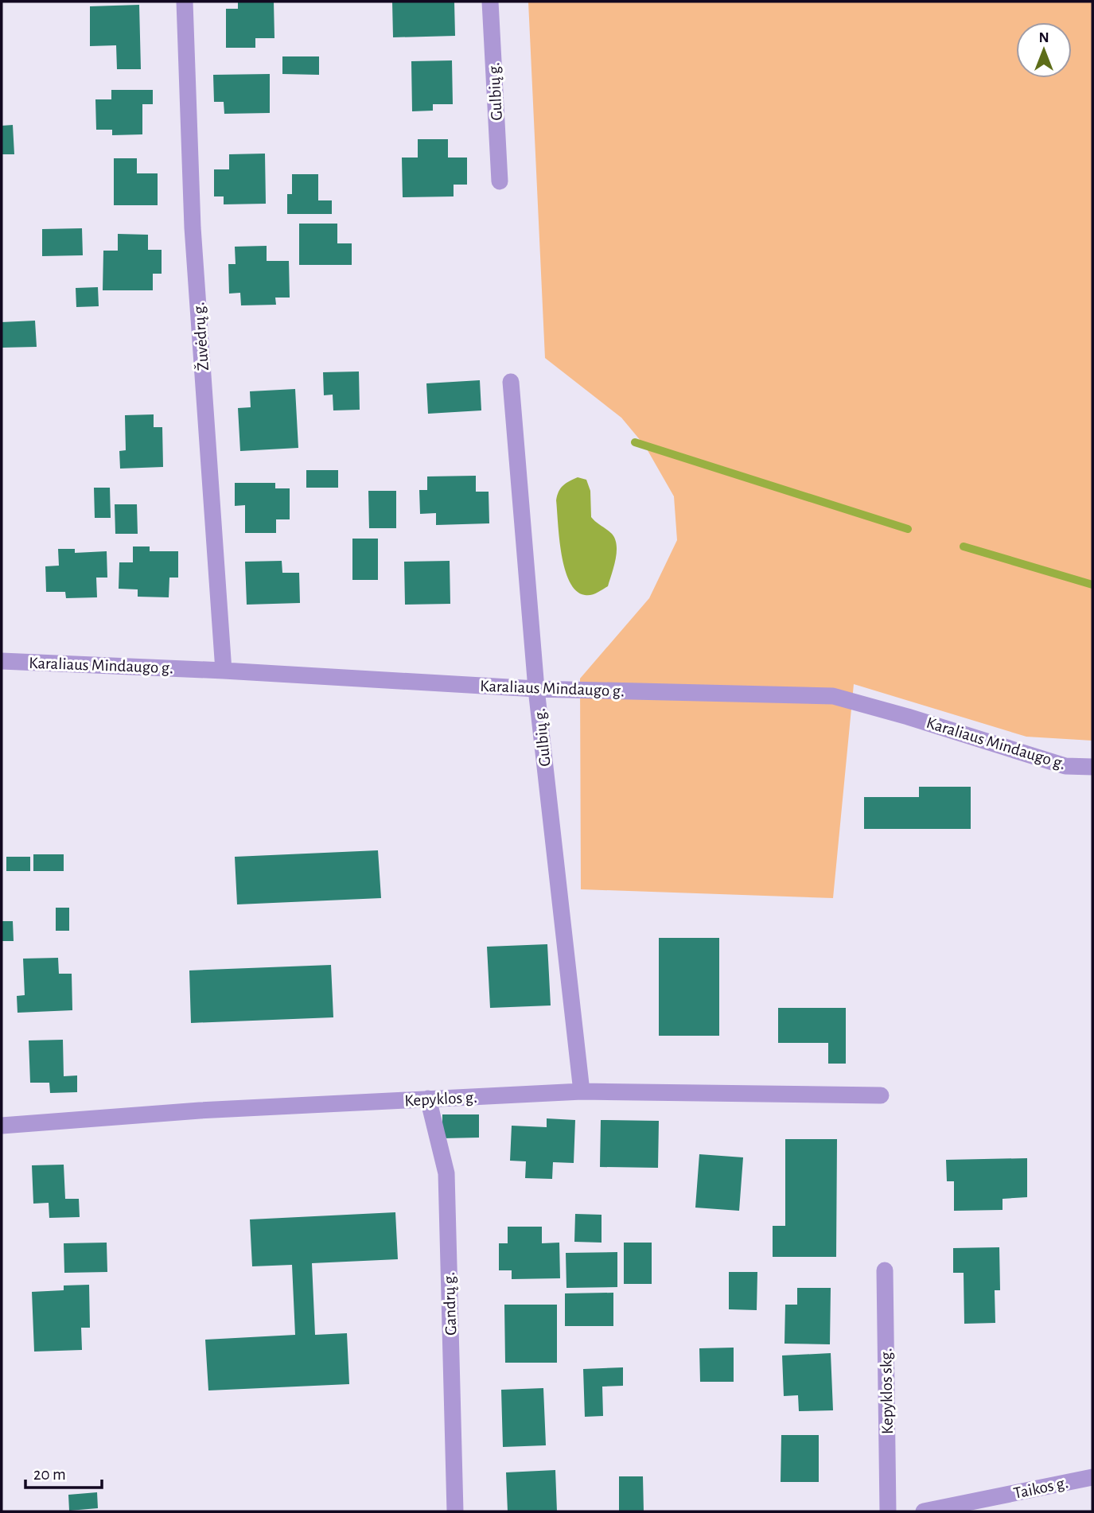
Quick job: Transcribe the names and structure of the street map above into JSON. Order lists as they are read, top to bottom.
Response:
{
  "streets": {
    "street": [
      "Gulbių g.",
      "Žuvėdrų g.",
      "Karaliaus Mindaugo g.",
      "Kepyklos g.",
      "Gandrų g.",
      "Kepyklos skg.",
      "Taikos g."
    ]
  },
  "crossings": [
    ["Gulbių g.", "Karaliaus Mindaugo g."],
    ["Gulbių g.", "Kepyklos g."],
    ["Žuvėdrų g.", "Karaliaus Mindaugo g."],
    ["Kepyklos g.", "Gandrų g."]
  ],
  "scale_bar": "20 m",
  "north": "top"
}
